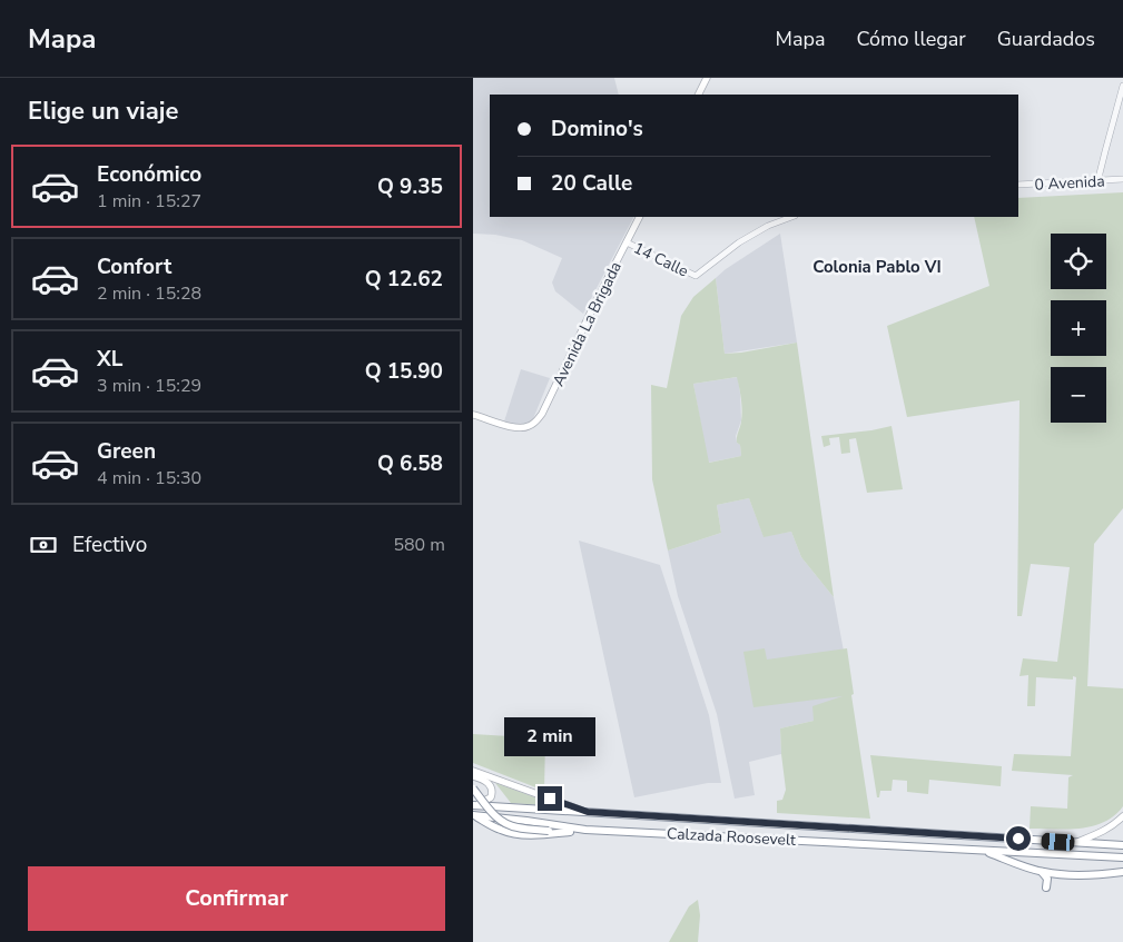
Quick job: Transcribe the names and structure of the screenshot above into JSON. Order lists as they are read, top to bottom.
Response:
{
  "streets": {
    "highway": ["Calzada Roosevelt"],
    "main road": ["Avenida La Brigada"],
    "street": ["0 Avenida", "14 Calle"]
  },
  "crossings": [
    ["14 Calle", "Avenida La Brigada"]
  ],
  "districts": ["Colonia Pablo VI"],
  "page": {
    "header": "Mapa",
    "nav": ["Mapa", "Cómo llegar", "Guardados"],
    "heading": "Elige un viaje",
    "banner": ["Domino's", "20 Calle"],
    "list": [
      {
        "name": "Económico",
        "note": "1 min · 15:27",
        "value": "Q 9.35"
      },
      {
        "name": "Confort",
        "note": "2 min · 15:28",
        "value": "Q 12.62"
      },
      {
        "name": "XL",
        "note": "3 min · 15:29",
        "value": "Q 15.90"
      },
      {
        "name": "Green",
        "note": "4 min · 15:30",
        "value": "Q 6.58"
      }
    ],
    "map_buttons": ["+", "−"],
    "pay": ["Efectivo", "580 m"],
    "bubble": "2 min",
    "buttons": "Confirmar"
  }
}
